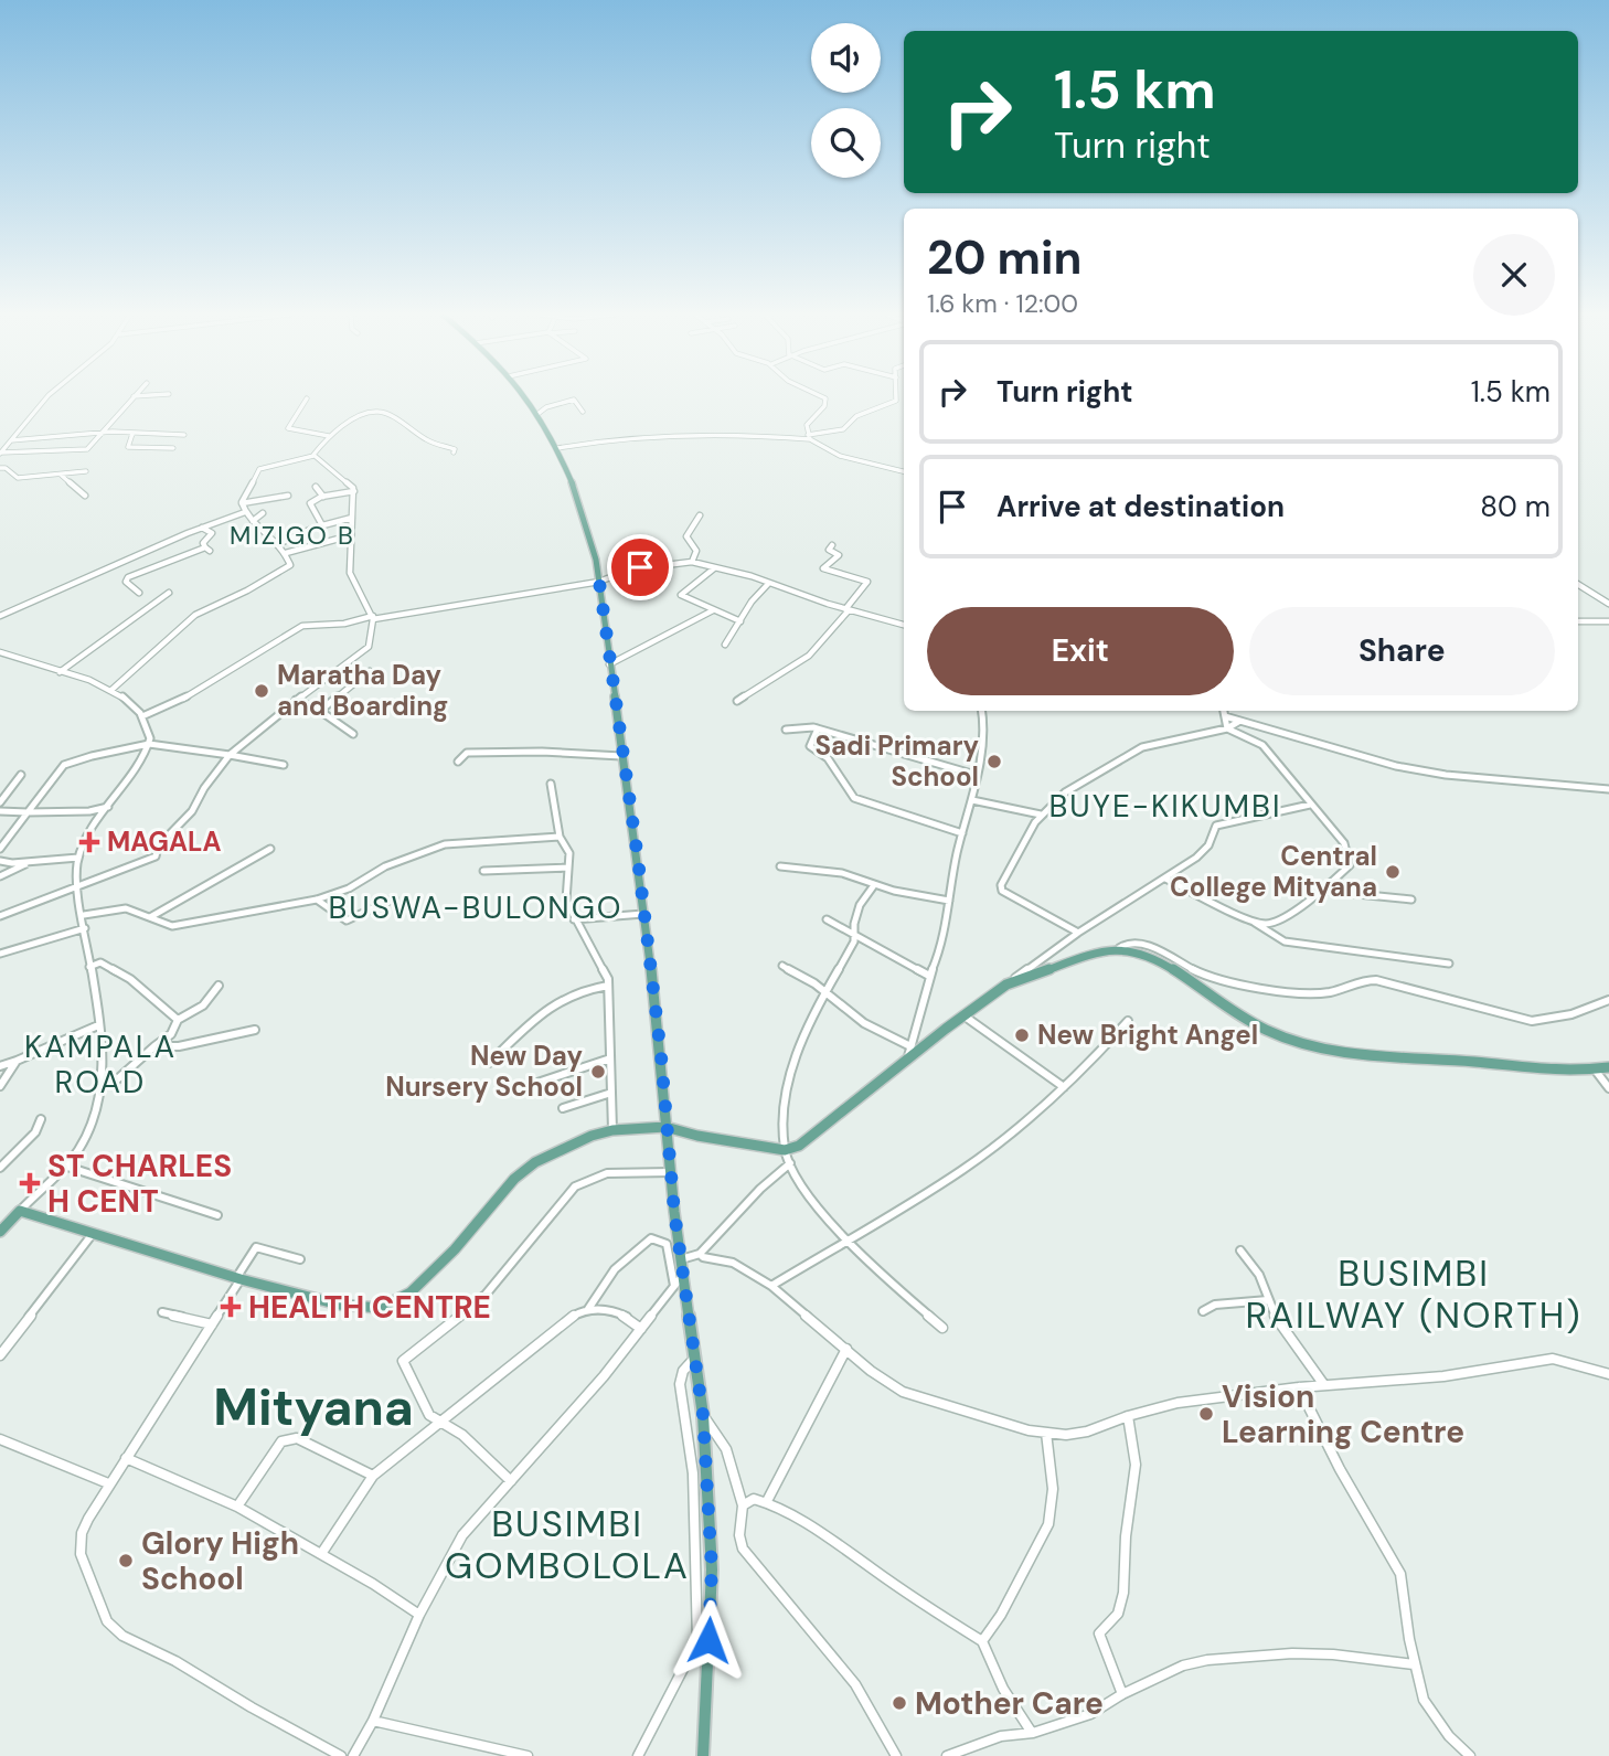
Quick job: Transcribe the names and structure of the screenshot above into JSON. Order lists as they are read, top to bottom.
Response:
{
  "districts": [
    "MIZIGO B",
    "BUYE-KIKUMBI",
    "BUSWA-BULONGO",
    "KAMPALA ROAD",
    "BUSIMBI RAILWAY (NORTH)",
    "Mityana",
    "BUSIMBI GOMBOLOLA"
  ],
  "places": {
    "other": [
      "Maratha Day and Boarding",
      "Sadi Primary School",
      "Central College Mityana",
      "New Bright Angel",
      "New Day Nursery School",
      "Vision Learning Centre",
      "Glory High School",
      "Mother Care"
    ],
    "health": ["MAGALA", "ST CHARLES H CENT", "HEALTH CENTRE"]
  },
  "page": {
    "turn": ["1.5 km", "Turn right"],
    "heading": ["20 min", "1.6 km · 12:00"],
    "list": [
      {
        "name": "Turn right",
        "value": "1.5 km"
      },
      {
        "name": "Arrive at destination",
        "value": "80 m"
      }
    ],
    "buttons": ["Exit", "Share"]
  }
}
